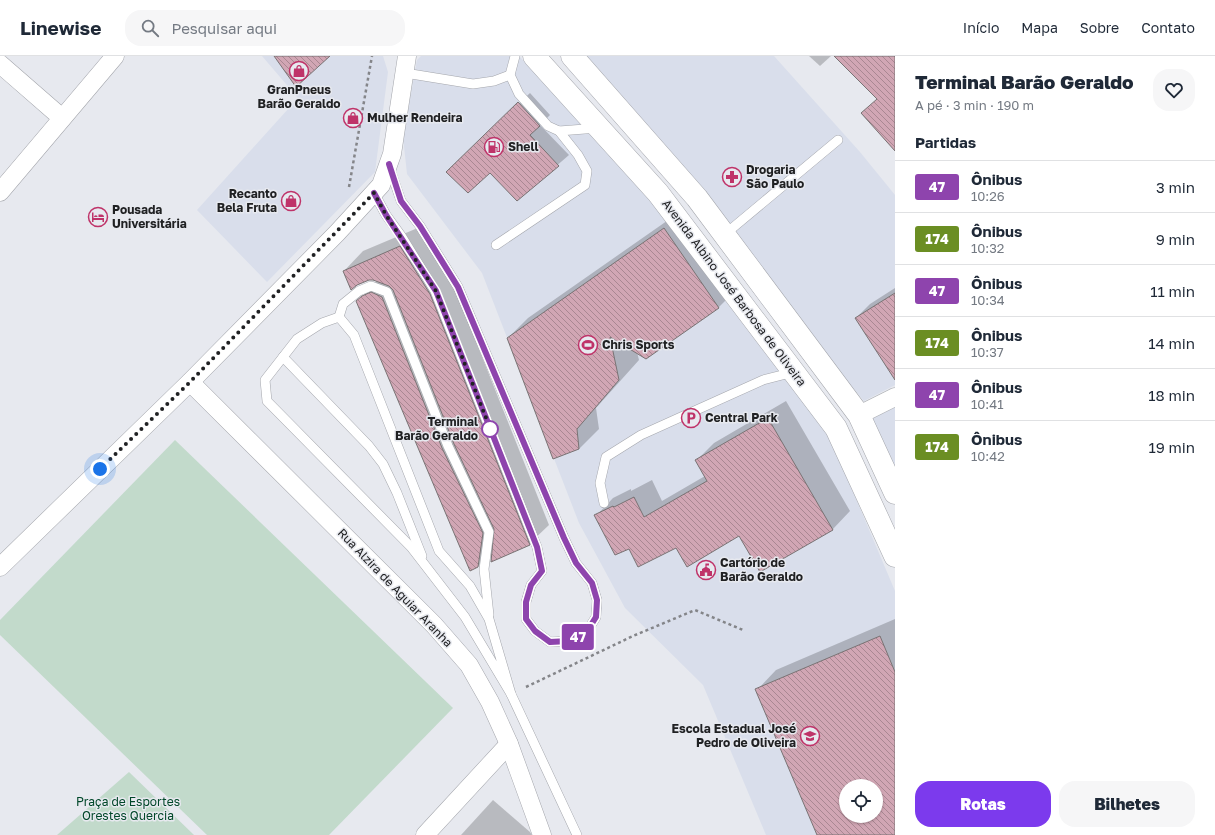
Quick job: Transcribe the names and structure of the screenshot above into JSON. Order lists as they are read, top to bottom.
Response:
{
  "streets": {
    "main road": ["Avenida Albino José Barbosa de Oliveira"],
    "street": ["Rua Alzira de Aguiar Aranha"]
  },
  "parks": ["Praça de Esportes Orestes Quercia"],
  "places": {
    "shop": ["GranPneus Barão Geraldo", "Mulher Rendeira", "Recanto Bela Fruta"],
    "fuel station": ["Shell"],
    "pharmacy": ["Drogaria São Paulo"],
    "hotel": ["Pousada Universitária"],
    "sports": ["Chris Sports"],
    "parking": ["Central Park"],
    "other": ["Terminal Barão Geraldo"],
    "public building": ["Cartório de Barão Geraldo"],
    "school or university": ["Escola Estadual José Pedro de Oliveira"]
  },
  "lines": ["bus line 47"],
  "page": {
    "header": "Linewise",
    "search": "Pesquisar aqui",
    "nav": [
      "Início",
      "Mapa",
      "Sobre",
      "Contato"
    ],
    "on_map": "47",
    "heading": [
      ["Terminal Barão Geraldo", "A pé · 3 min · 190 m"],
      "Partidas"
    ],
    "list": [
      {
        "mark": "47",
        "name": "Ônibus",
        "note": "10:26",
        "value": "3 min"
      },
      {
        "mark": "174",
        "name": "Ônibus",
        "note": "10:32",
        "value": "9 min"
      },
      {
        "mark": "47",
        "name": "Ônibus",
        "note": "10:34",
        "value": "11 min"
      },
      {
        "mark": "174",
        "name": "Ônibus",
        "note": "10:37",
        "value": "14 min"
      },
      {
        "mark": "47",
        "name": "Ônibus",
        "note": "10:41",
        "value": "18 min"
      },
      {
        "mark": "174",
        "name": "Ônibus",
        "note": "10:42",
        "value": "19 min"
      }
    ],
    "buttons": ["Rotas", "Bilhetes"]
  }
}
